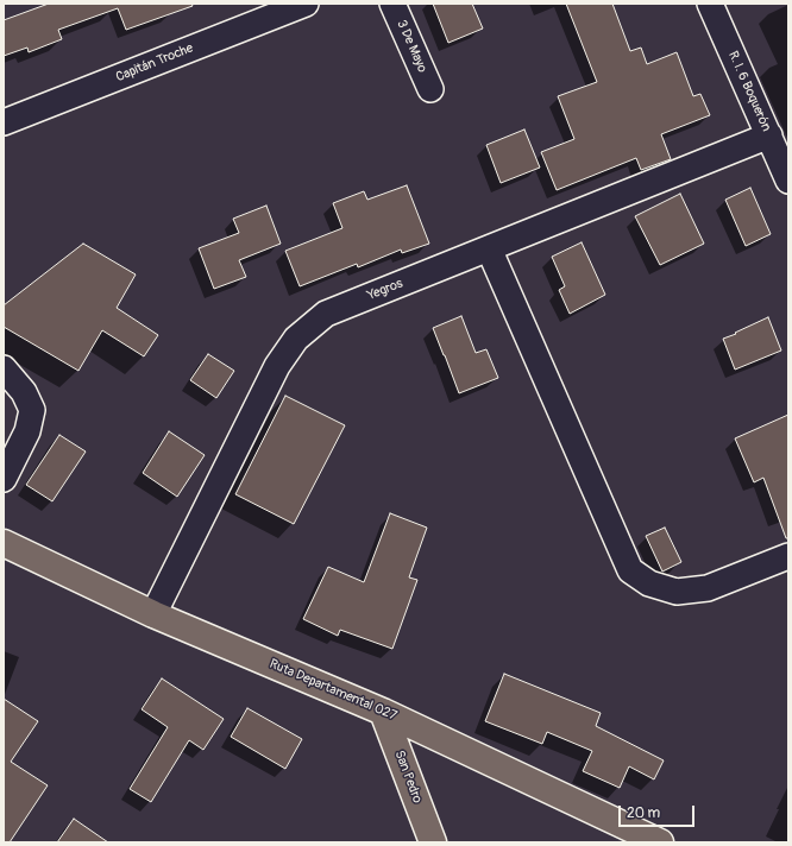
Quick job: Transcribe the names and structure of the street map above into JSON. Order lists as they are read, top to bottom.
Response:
{
  "streets": {
    "main road": ["Ruta Departamental 027", "San Pedro"],
    "street": [
      "3 De Mayo",
      "Capitán Troche",
      "R. I. 6 Boquerón",
      "Yegros"
    ]
  },
  "crossings": [
    ["R. I. 6 Boquerón", "Yegros"],
    ["Yegros", "Ruta Departamental 027"],
    ["Ruta Departamental 027", "San Pedro"]
  ],
  "scale_bar": "20 m"
}
